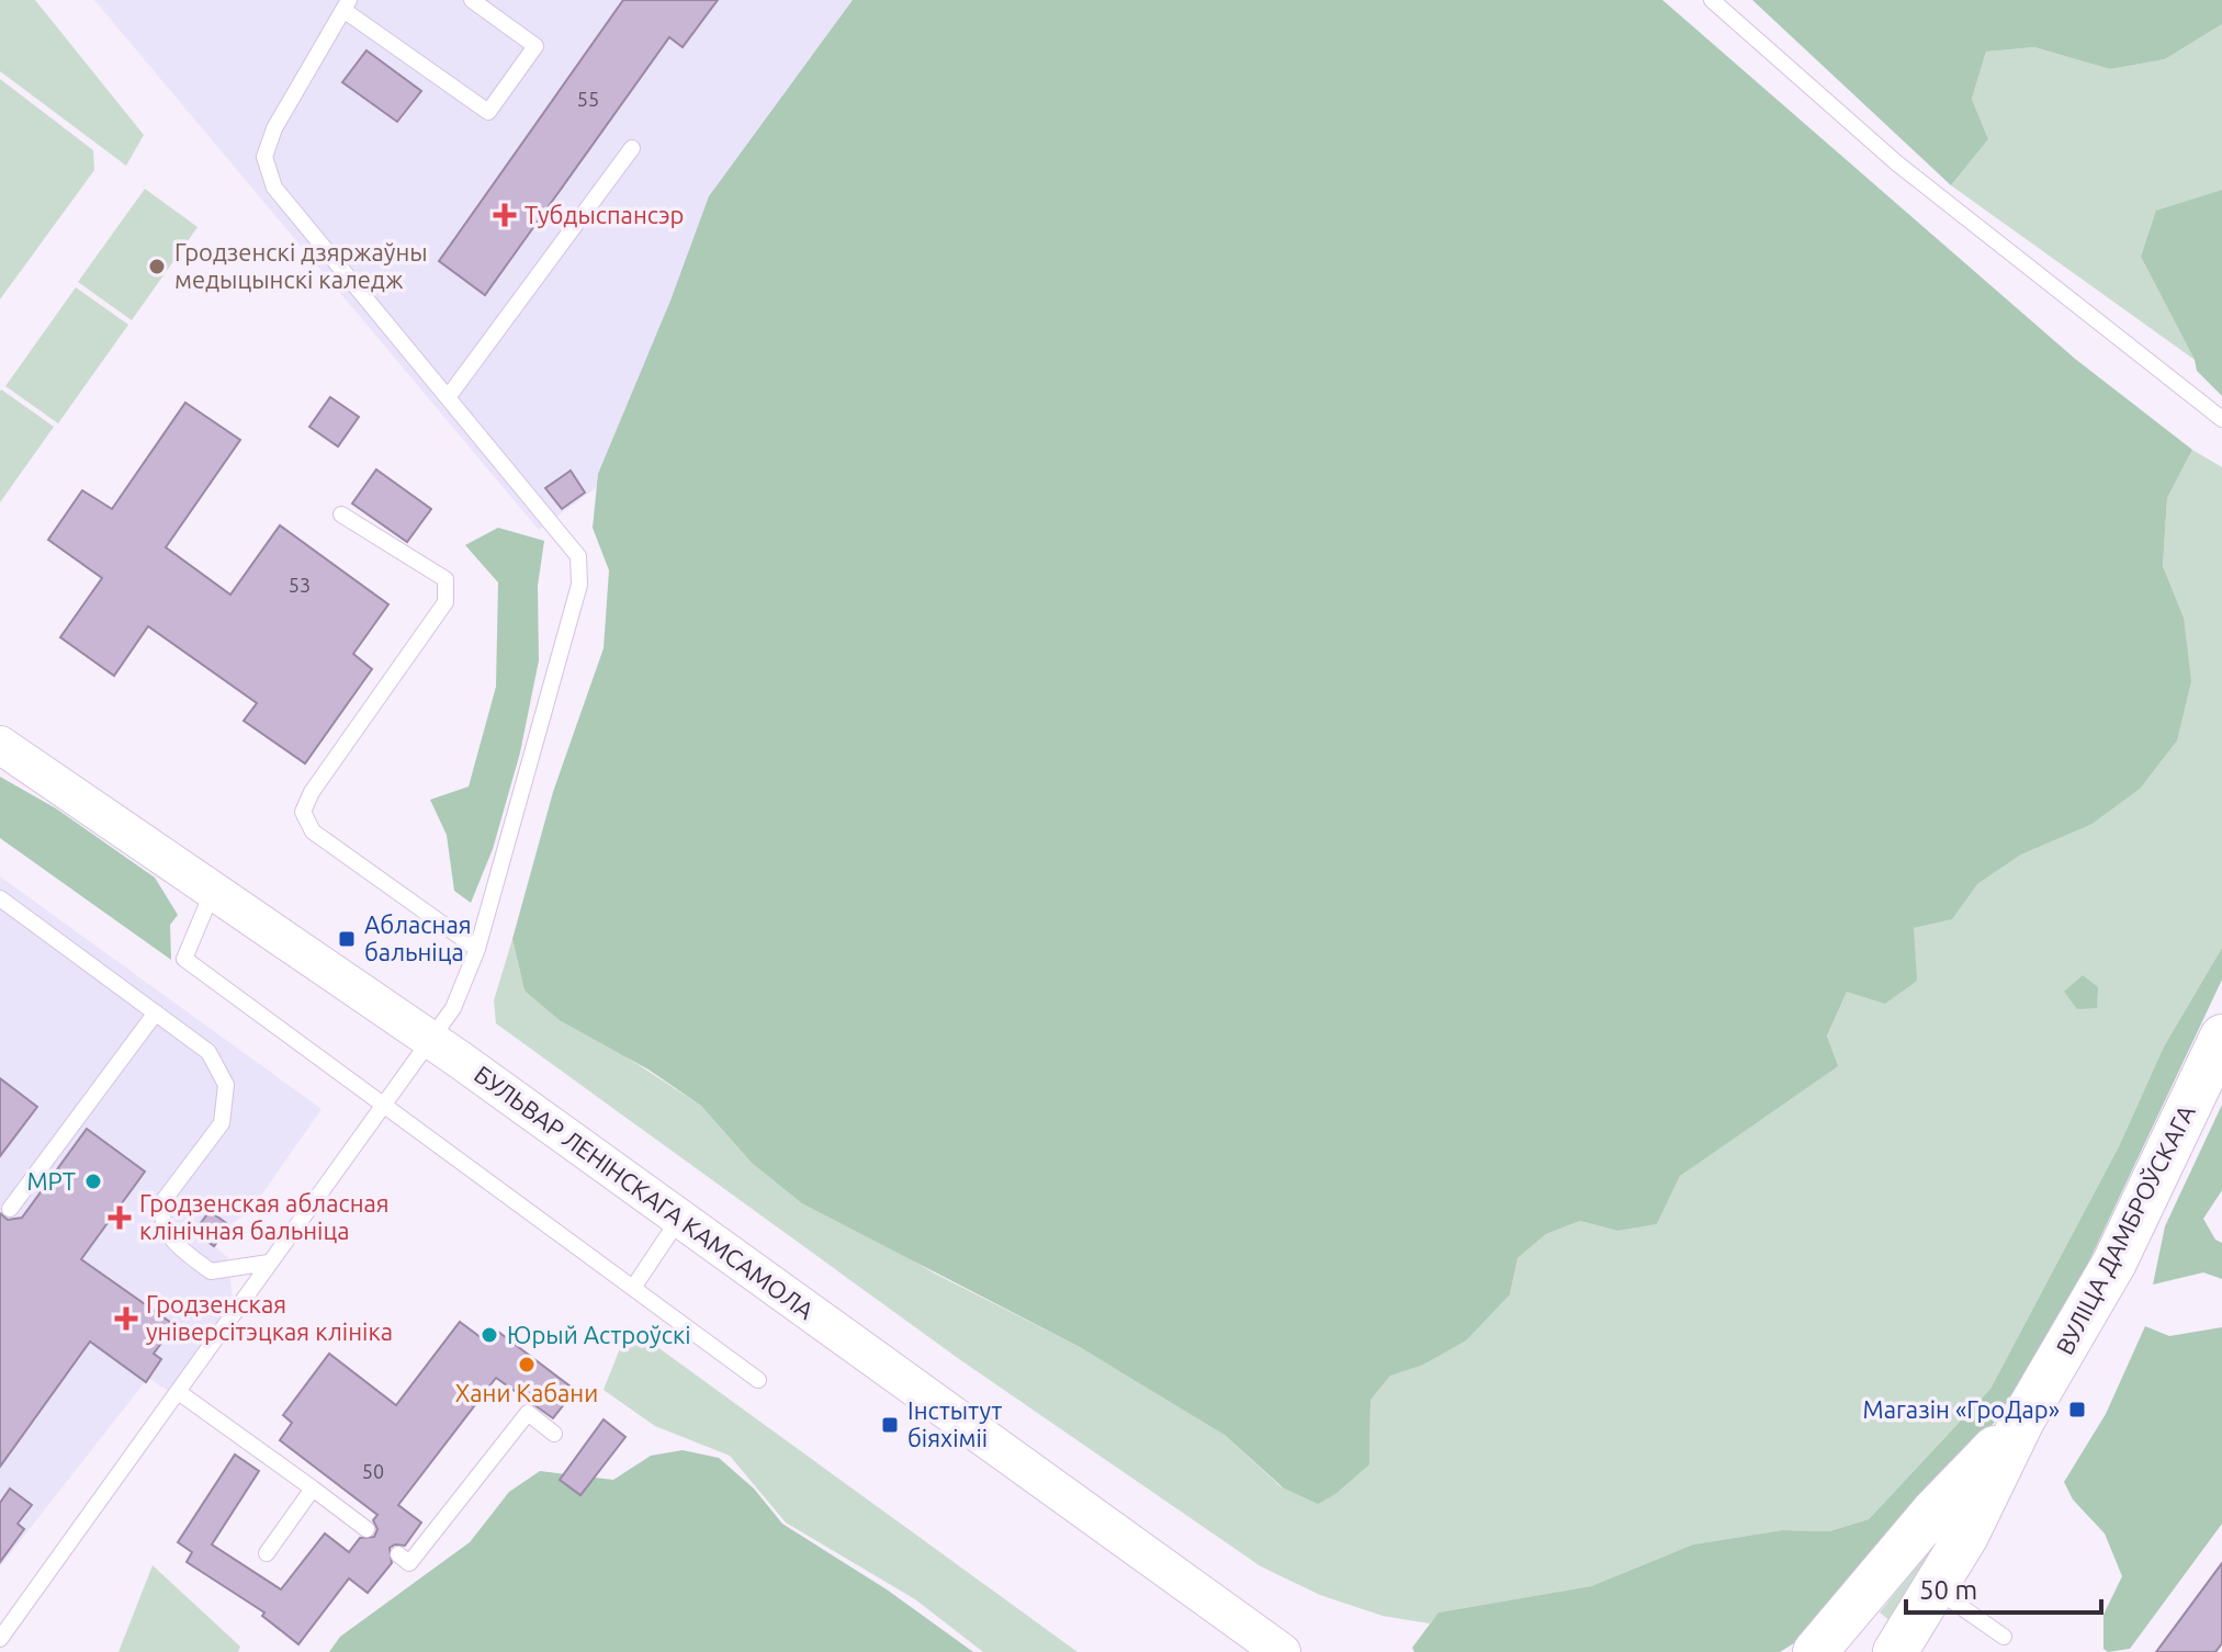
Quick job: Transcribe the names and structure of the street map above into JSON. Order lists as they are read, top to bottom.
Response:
{
  "streets": {
    "main road": ["ВУЛІЦА ДАМБРОЎСКАГА"],
    "street": ["БУЛЬВАР ЛЕНІНСКАГА КАМСАМОЛА"]
  },
  "places": {
    "health": ["Тубдыспансэр", "Гродзенская абласная клінічная бальніца", "Гродзенская універсітэцкая клініка"],
    "other": [
      "Гродзенскі дзяржаўны медыцынскі каледж",
      "МРТ",
      "Юрый Астроўскі",
      "Хани Кабани"
    ],
    "transit": ["Абласная бальніца", "Магазін «ГроДар»", "Інстытут біяхіміі"]
  },
  "house_numbers": ["55", "53", "50"],
  "scale_bar": "50 m"
}
